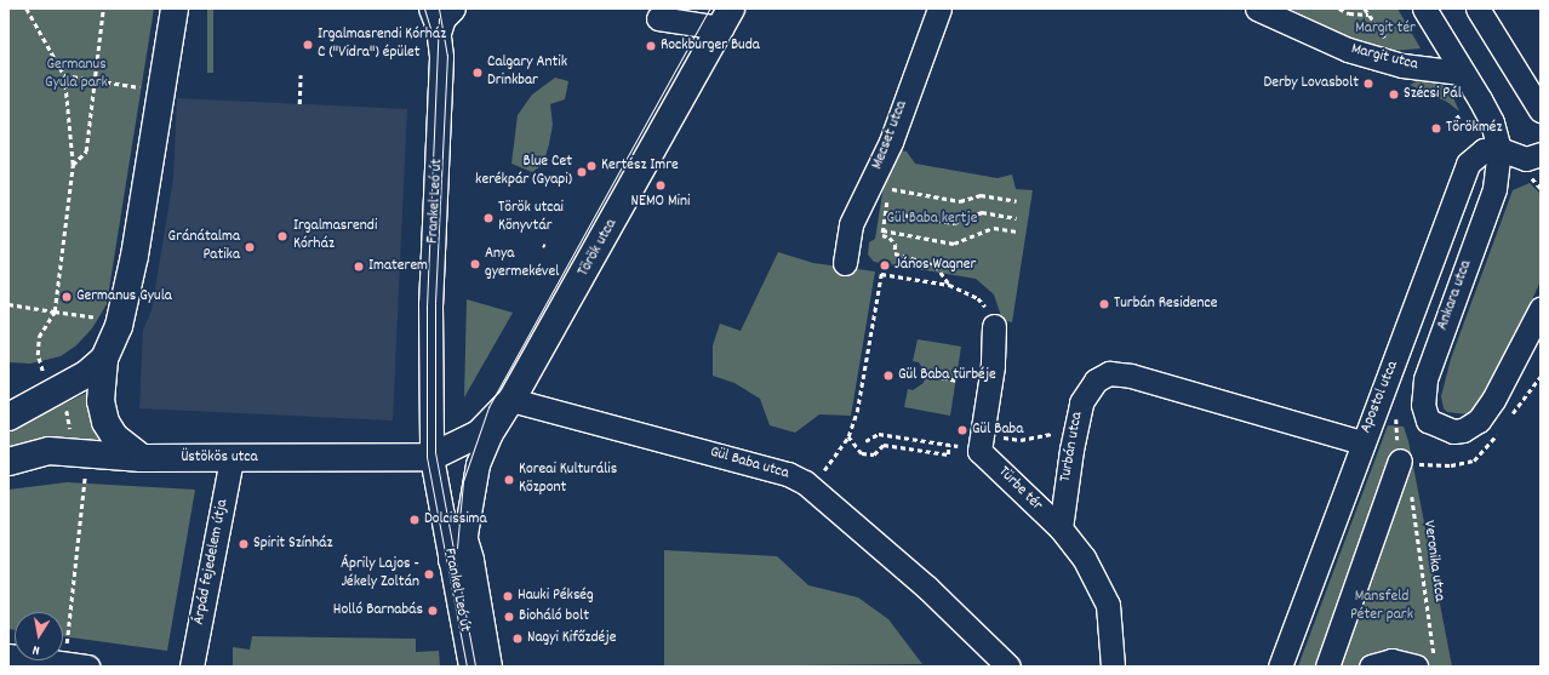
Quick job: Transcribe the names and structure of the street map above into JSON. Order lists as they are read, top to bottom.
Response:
{
  "streets": {
    "main road": ["Török utca", "Üstökös utca"],
    "street": [
      "Margit utca",
      "Mecset utca",
      "Frankel Leó út",
      "Ankara utca",
      "Apostol utca",
      "Turbán utca",
      "Gül Baba utca",
      "Türbe tér",
      "Árpád fejedelem útja"
    ],
    "path": ["Veronika utca"]
  },
  "crossings": [
    ["Margit utca", "Ankara utca"],
    ["Frankel Leó út", "Török utca"],
    ["Frankel Leó út", "Üstökös utca"],
    ["Frankel Leó út", "Gül Baba utca"],
    ["Török utca", "Üstökös utca"],
    ["Török utca", "Gül Baba utca"],
    ["Ankara utca", "Apostol utca"],
    ["Apostol utca", "Turbán utca"],
    ["Turbán utca", "Türbe tér"],
    ["Üstökös utca", "Árpád fejedelem útja"]
  ],
  "parks": [
    "Margit tér",
    "Germanus Gyula park",
    "Gül Baba kertje",
    "Mansfeld Péter park"
  ],
  "places": [
    "Irgalmasrendi Kórház C (\"Vidra\") épület",
    "Rockburger Buda",
    "Calgary Antik Drinkbar",
    "Derby Lovasbolt",
    "Szécsi Pál",
    "Törökméz",
    "Kertész Imre",
    "Blue Cet kerékpár (Gyapi)",
    "NEMO Mini",
    "Török utcai Könyvtár",
    "Irgalmasrendi Kórház",
    "Gránátalma Patika",
    "Anya gyermekével",
    "János Wagner",
    "Imaterem",
    "Germanus Gyula",
    "Turbán Residence",
    "Gül Baba türbéje",
    "Gül Baba",
    "Koreai Kulturális Központ",
    "Dolcissima",
    "Spirit Színház",
    "Áprily Lajos - Jékely Zoltán",
    "Hauki Pékség",
    "Holló Barnabás",
    "Bioháló bolt",
    "Nagyi Kifőzdéje"
  ],
  "north": "bottom"
}
